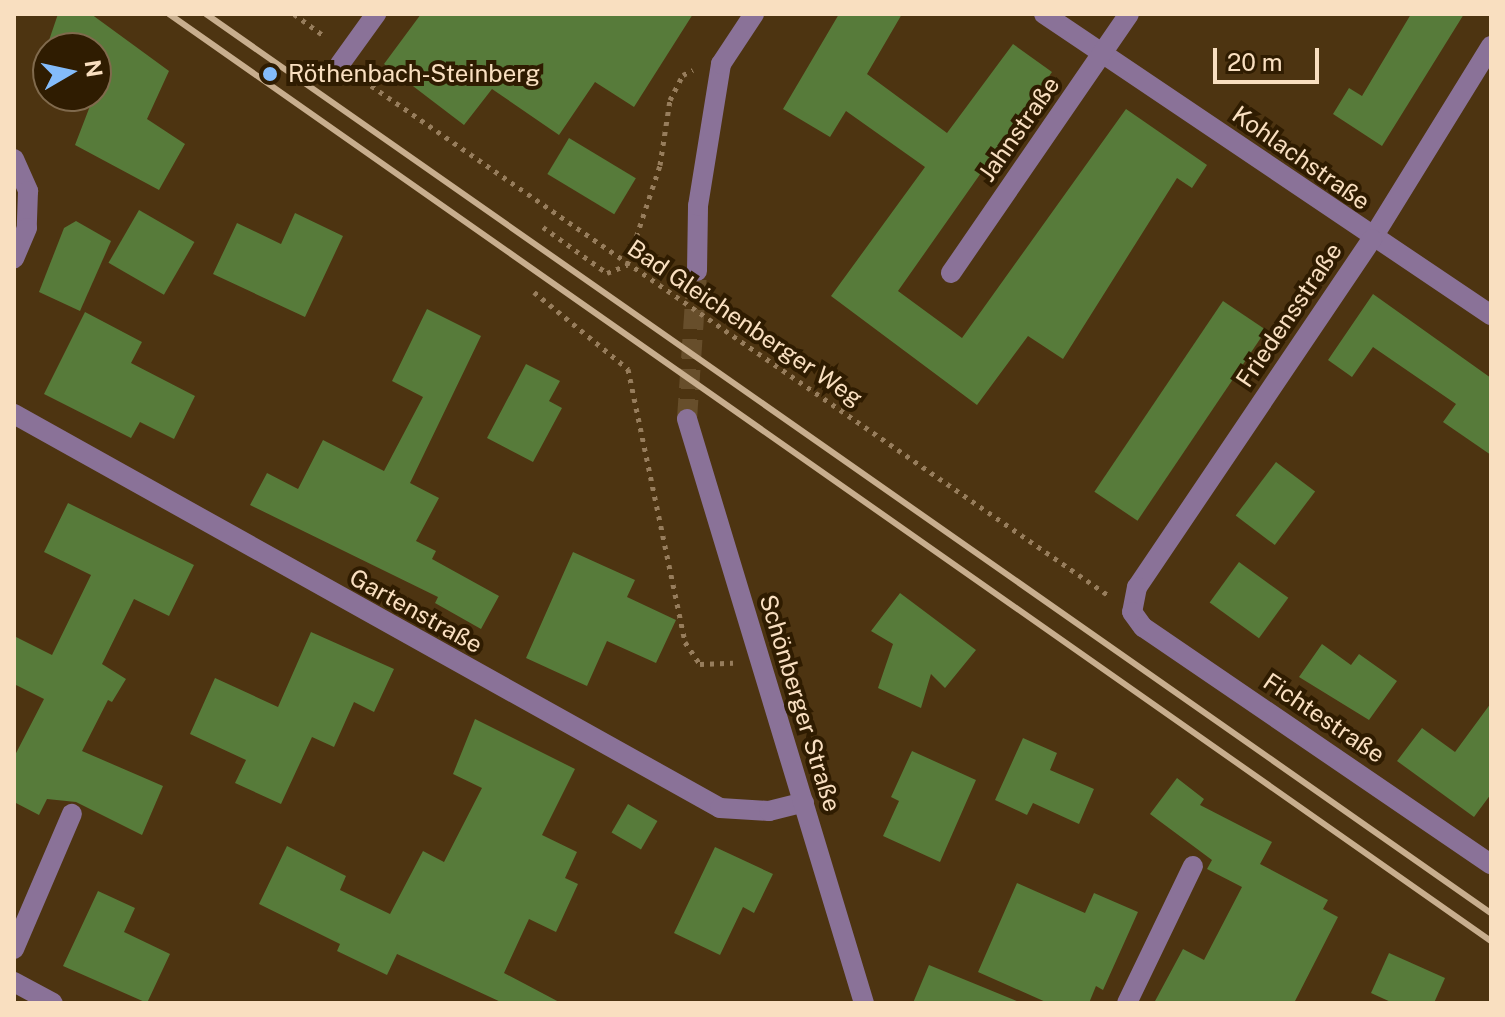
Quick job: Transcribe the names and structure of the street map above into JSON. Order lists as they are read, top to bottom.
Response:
{
  "streets": {
    "street": [
      "Jahnstraße",
      "Kohlachstraße",
      "Friedensstraße",
      "Gartenstraße",
      "Schönberger Straße",
      "Fichtestraße"
    ],
    "path": ["Bad Gleichenberger Weg"]
  },
  "crossings": [
    ["Jahnstraße", "Kohlachstraße"],
    ["Kohlachstraße", "Friedensstraße"],
    ["Friedensstraße", "Bad Gleichenberger Weg"],
    ["Friedensstraße", "Fichtestraße"],
    ["Bad Gleichenberger Weg", "Fichtestraße"],
    ["Gartenstraße", "Schönberger Straße"]
  ],
  "places": ["Röthenbach-Steinberg"],
  "scale_bar": "20 m",
  "north": "right"
}
